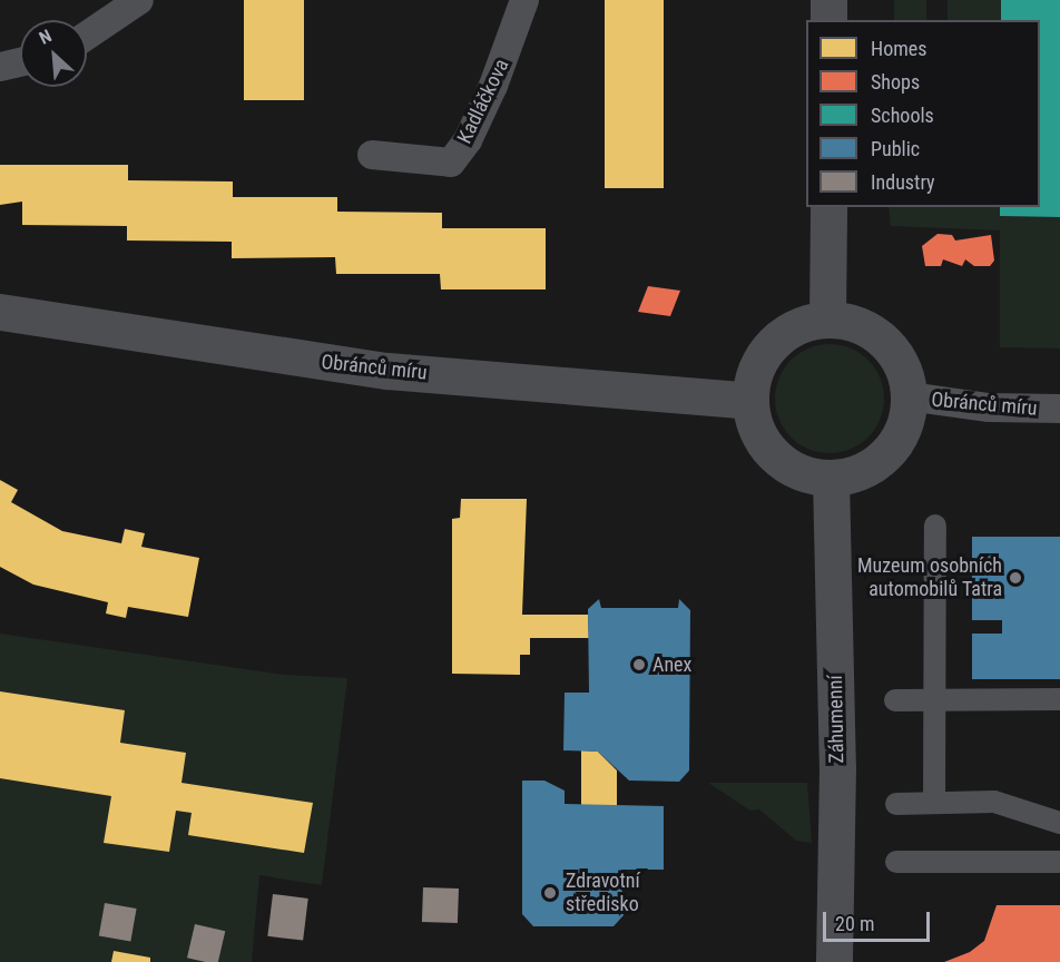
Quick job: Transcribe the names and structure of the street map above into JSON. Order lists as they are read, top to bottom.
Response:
{
  "streets": {
    "main road": ["Obránců míru", "Záhumenní"],
    "street": ["Kadláčkova"]
  },
  "crossings": [
    ["Obránců míru", "Záhumenní"]
  ],
  "places": ["Muzeum osobních automobilů Tatra", "Anex", "Zdravotní středisko"],
  "legend": [
    "Homes",
    "Shops",
    "Schools",
    "Public",
    "Industry"
  ],
  "scale_bar": "20 m",
  "north": "top left"
}
